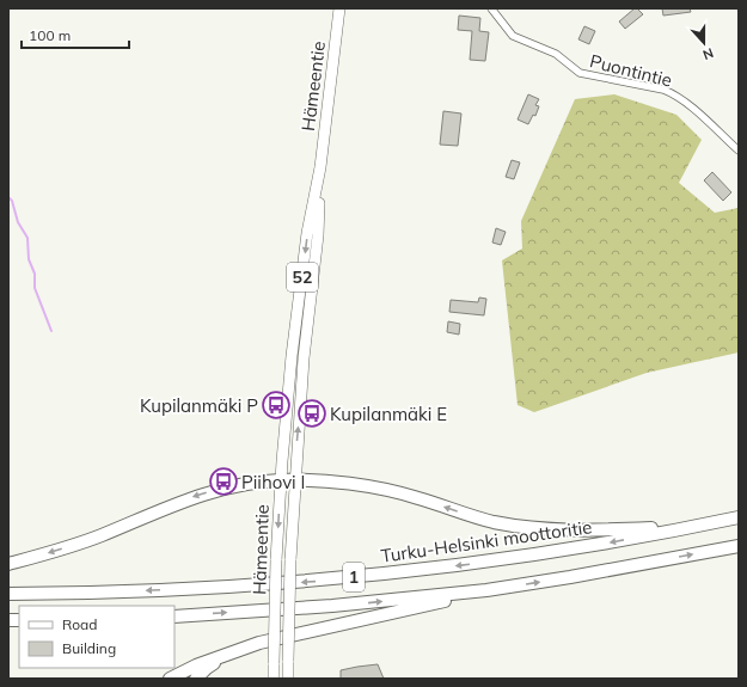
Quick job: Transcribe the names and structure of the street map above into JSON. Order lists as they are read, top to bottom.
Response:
{
  "streets": {
    "highway": ["Turku-Helsinki moottoritie", "1"],
    "main road": ["Hämeentie", "52"],
    "street": ["Puontintie"]
  },
  "places": {
    "bus stop": ["Kupilanmäki P", "Kupilanmäki E", "Piihovi I"]
  },
  "legend": ["Road", "Building"],
  "scale_bar": "100 m",
  "north": "bottom"
}
